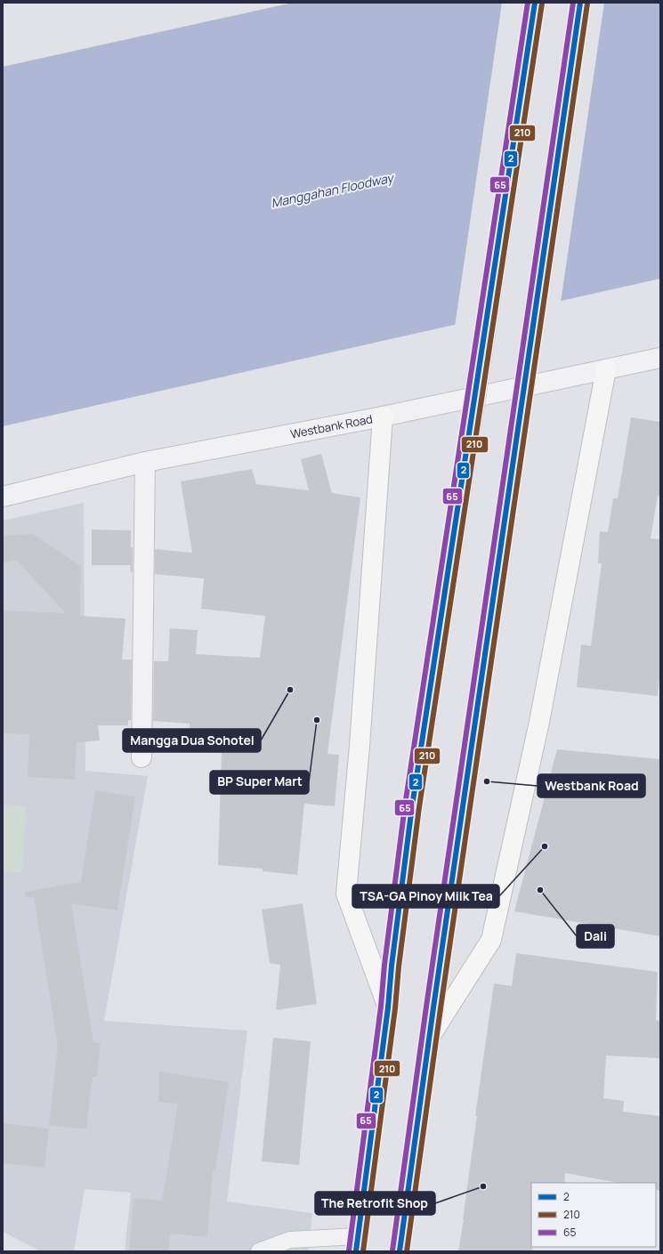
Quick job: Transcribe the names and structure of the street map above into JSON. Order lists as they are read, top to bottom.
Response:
{
  "streets": {
    "street": ["Westbank Road"]
  },
  "water": ["Manggahan Floodway"],
  "places": [
    "Mangga Dua Sohotel",
    "BP Super Mart",
    "Westbank Road",
    "TSA-GA Pinoy Milk Tea",
    "Dali",
    "The Retrofit Shop"
  ],
  "lines": ["transit line 2", "transit line 65", "transit line 210"],
  "legend": ["2", "210", "65"]
}
